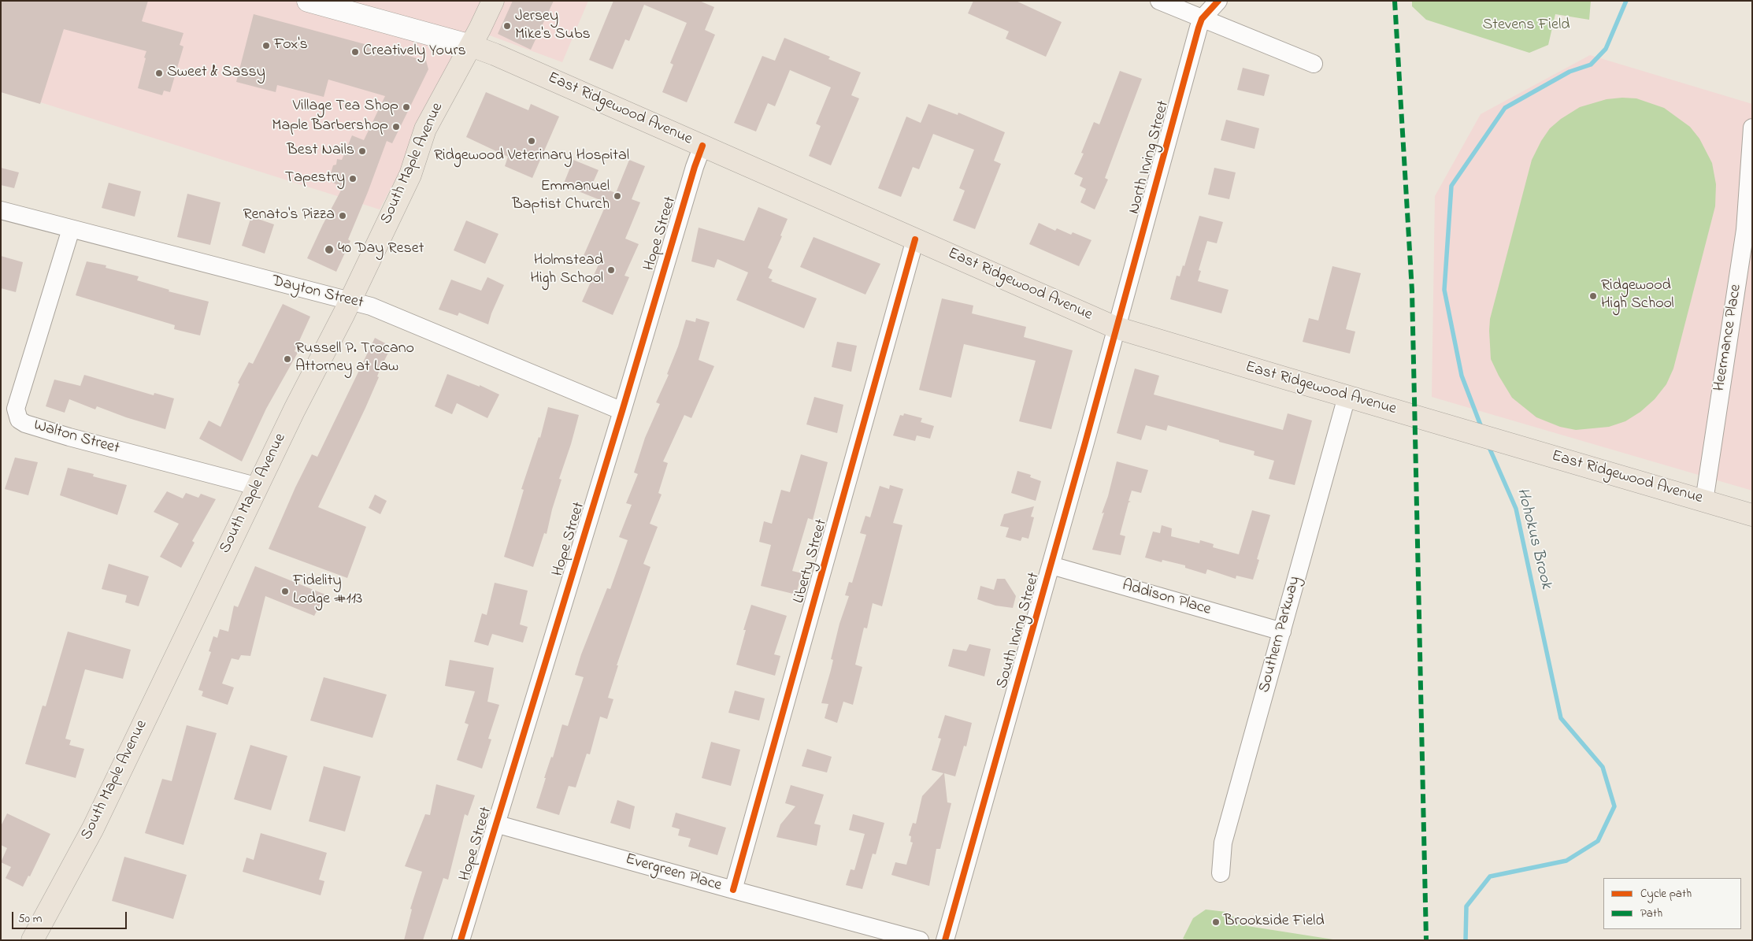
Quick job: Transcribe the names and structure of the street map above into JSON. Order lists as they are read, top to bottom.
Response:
{
  "streets": {
    "main road": ["East Ridgewood Avenue", "South Maple Avenue"],
    "street": [
      "North Irving Street",
      "Hope Street",
      "Dayton Street",
      "Heermance Place",
      "Walton Street",
      "Liberty Street",
      "Addison Place",
      "South Irving Street",
      "Southern Parkway",
      "Evergreen Place"
    ]
  },
  "crossings": [
    ["East Ridgewood Avenue", "North Irving Street"],
    ["East Ridgewood Avenue", "South Maple Avenue"],
    ["East Ridgewood Avenue", "Hope Street"],
    ["East Ridgewood Avenue", "Heermance Place"],
    ["East Ridgewood Avenue", "Liberty Street"],
    ["East Ridgewood Avenue", "South Irving Street"],
    ["East Ridgewood Avenue", "Southern Parkway"],
    ["North Irving Street", "South Irving Street"],
    ["South Maple Avenue", "Dayton Street"],
    ["South Maple Avenue", "Walton Street"],
    ["Hope Street", "Dayton Street"],
    ["Hope Street", "Evergreen Place"],
    ["Dayton Street", "Walton Street"],
    ["Liberty Street", "Evergreen Place"],
    ["Addison Place", "South Irving Street"],
    ["Addison Place", "Southern Parkway"]
  ],
  "water": ["Hohokus Brook"],
  "parks": ["Stevens Field"],
  "places": [
    "Jersey Mike's Subs",
    "Fox's",
    "Creatively Yours",
    "Sweet & Sassy",
    "Village Tea Shop",
    "Maple Barbershop",
    "Ridgewood Veterinary Hospital",
    "Best Nails",
    "Tapestry",
    "Emmanuel Baptist Church",
    "Renato's Pizza",
    "40 Day Reset",
    "Holmstead High School",
    "Ridgewood High School",
    "Russell P. Trocano Attorney at Law",
    "Fidelity Lodge #113",
    "Brookside Field"
  ],
  "legend": ["Cycle path", "Path"],
  "scale_bar": "50 m"
}
